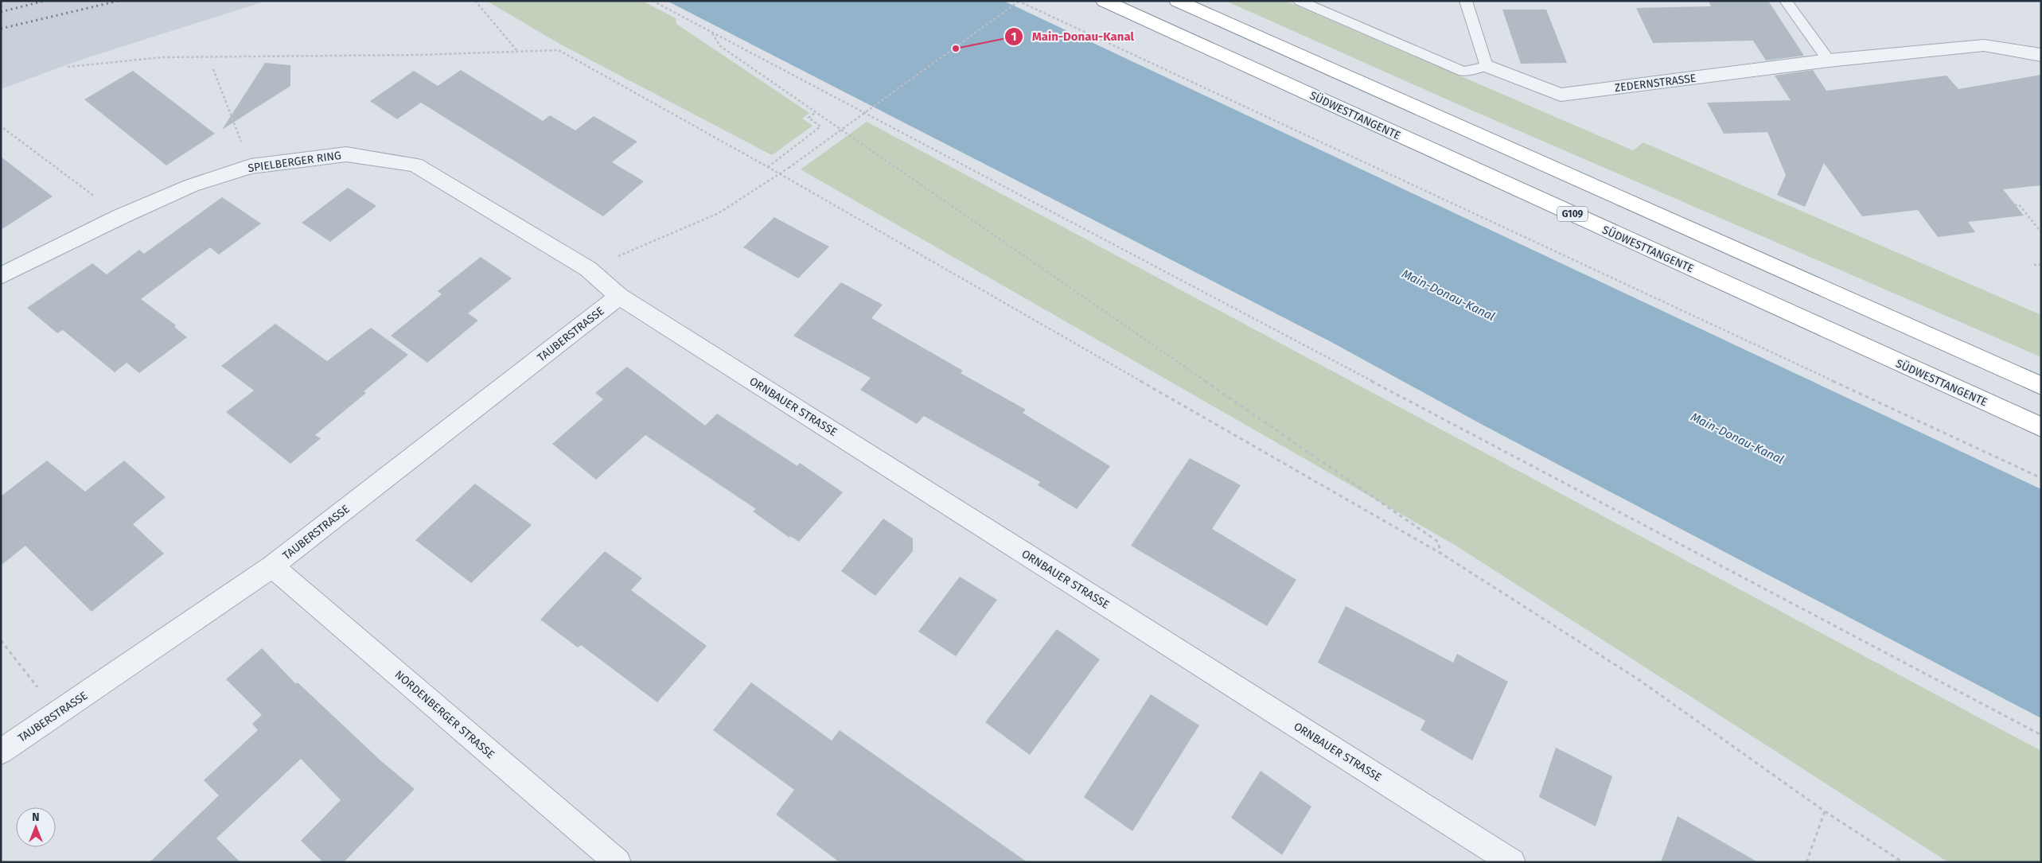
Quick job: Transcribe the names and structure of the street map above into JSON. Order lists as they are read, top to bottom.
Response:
{
  "streets": {
    "highway": ["SÜDWESTTANGENTE", "G109"],
    "street": [
      "ZEDERNSTRASSE",
      "SPIELBERGER RING",
      "TAUBERSTRASSE",
      "ORNBAUER STRASSE",
      "NORDENBERGER STRASSE"
    ]
  },
  "crossings": [
    ["SPIELBERGER RING", "TAUBERSTRASSE"],
    ["SPIELBERGER RING", "ORNBAUER STRASSE"],
    ["TAUBERSTRASSE", "ORNBAUER STRASSE"],
    ["TAUBERSTRASSE", "NORDENBERGER STRASSE"]
  ],
  "water": ["Main-Donau-Kanal"],
  "places": ["Main-Donau-Kanal"],
  "north": "top"
}
